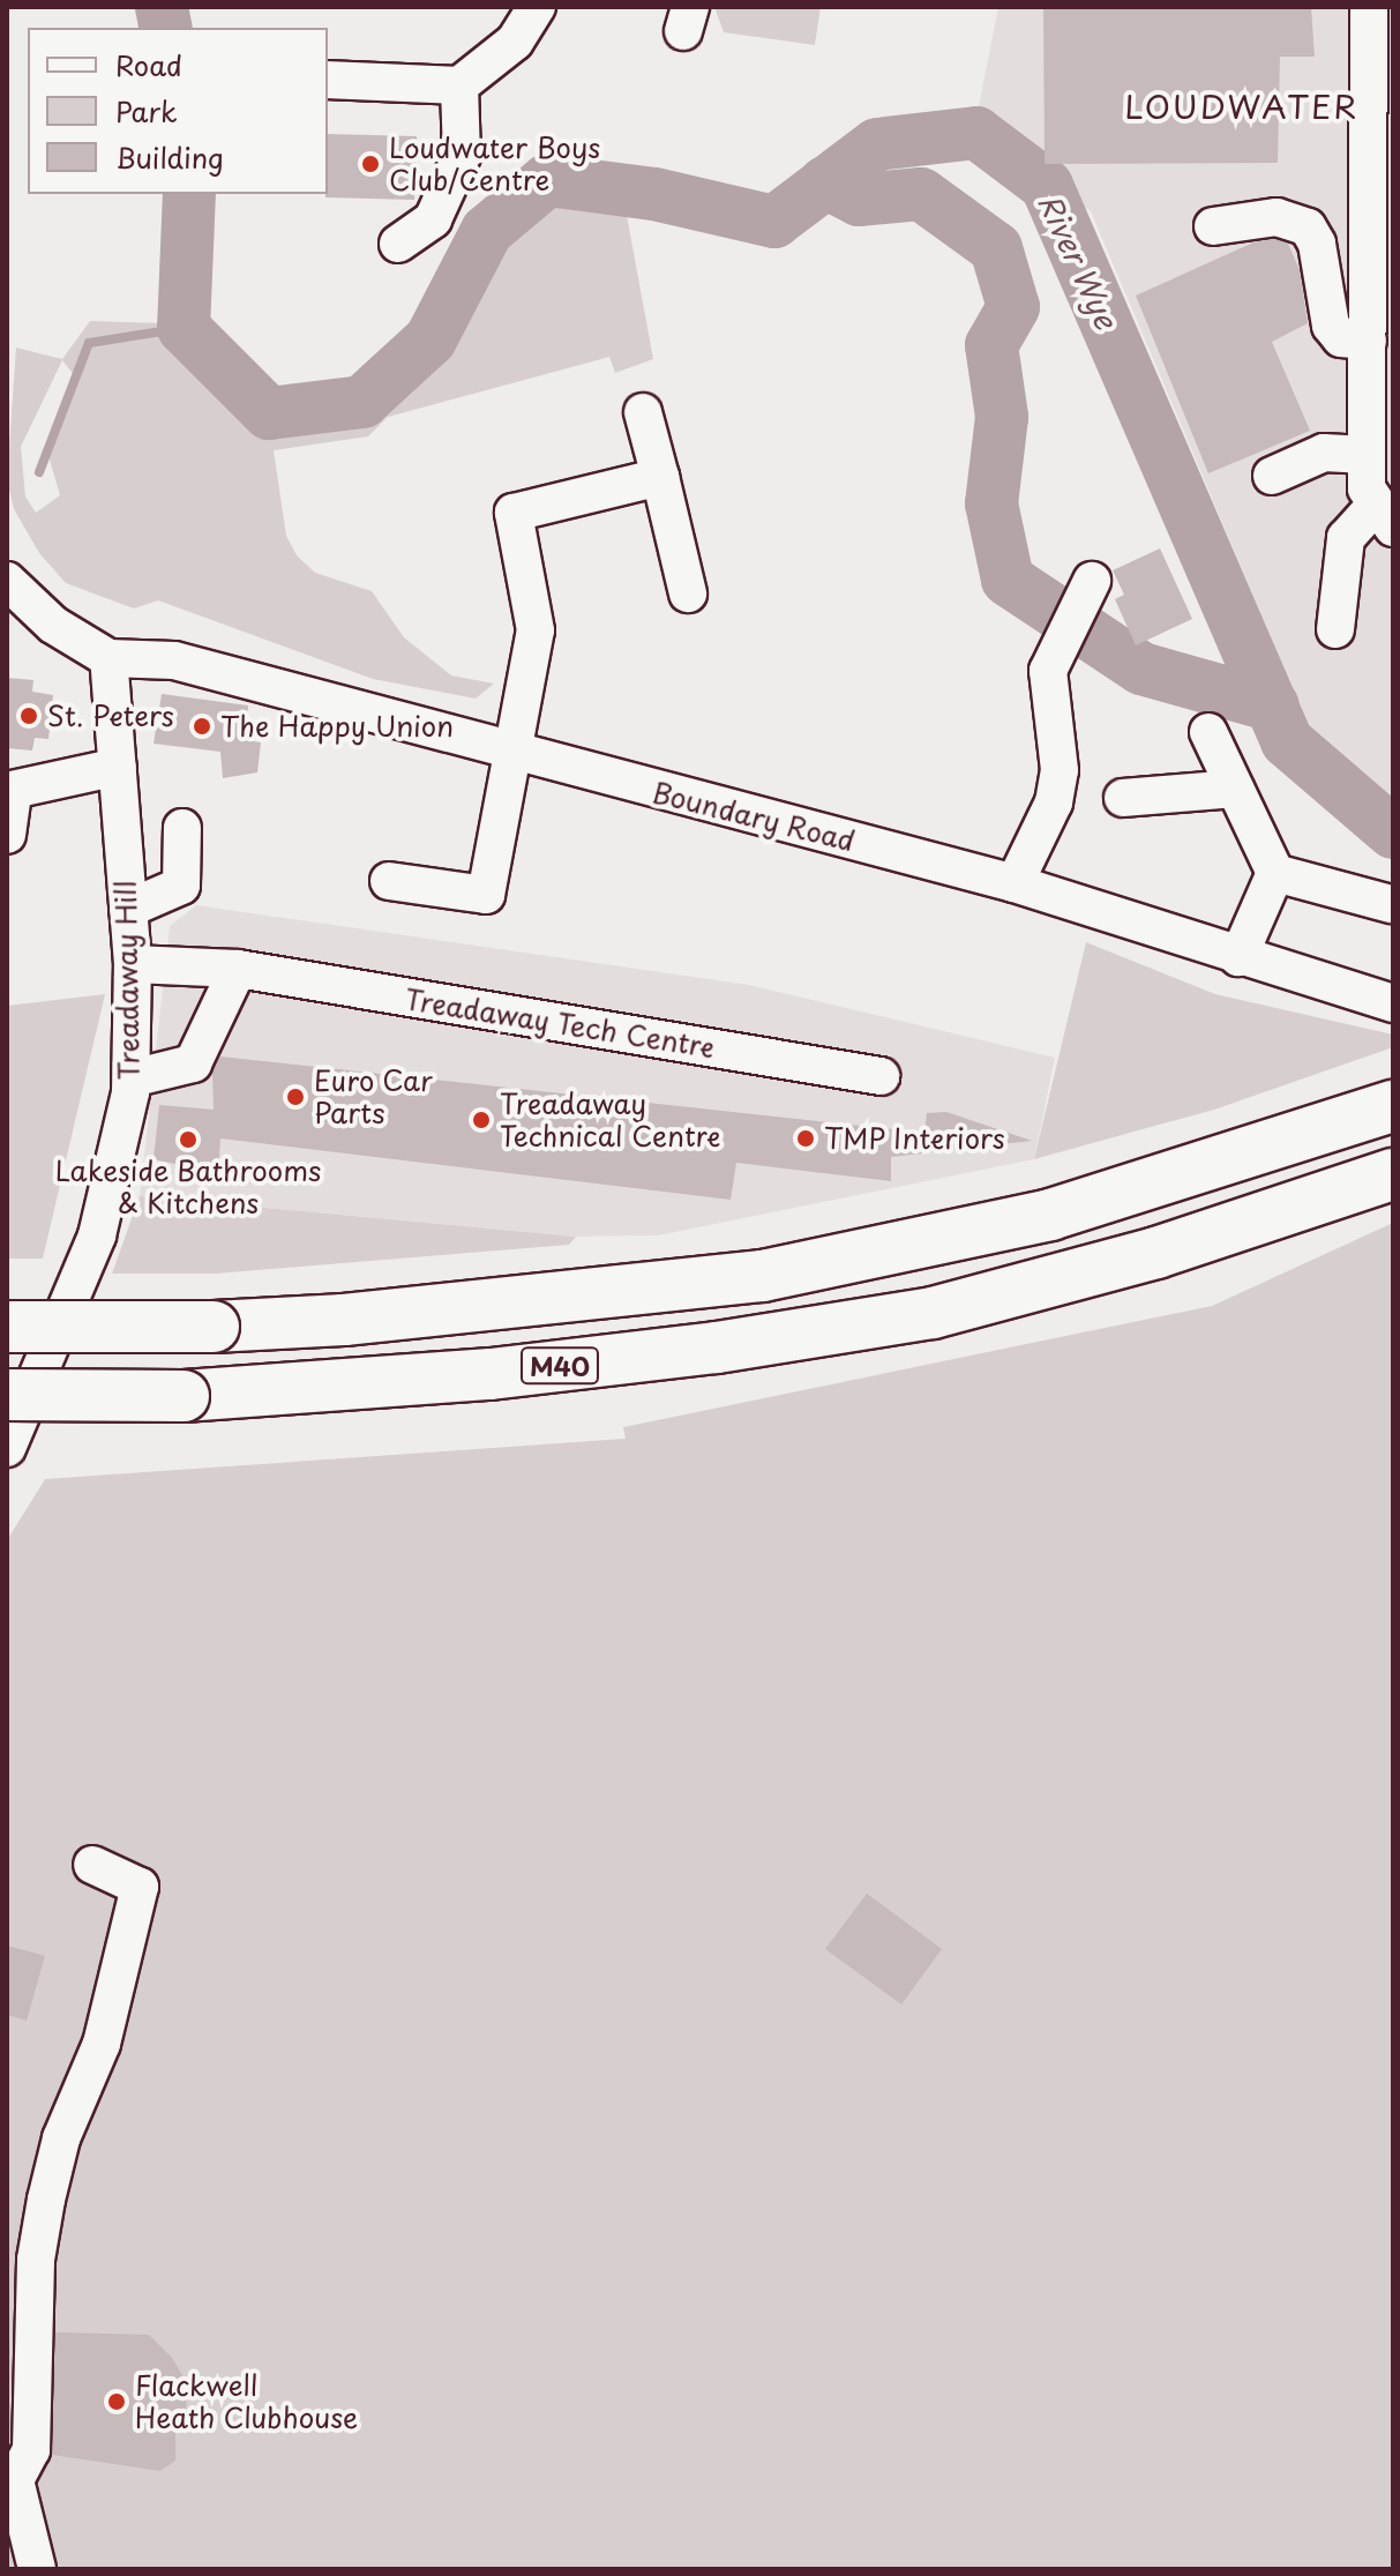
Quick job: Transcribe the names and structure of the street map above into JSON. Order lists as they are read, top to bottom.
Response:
{
  "streets": {
    "highway": ["M40"],
    "street": ["Boundary Road", "Treadaway Hill", "Treadaway Tech Centre"]
  },
  "crossings": [
    ["Boundary Road", "Treadaway Hill"],
    ["Treadaway Hill", "Treadaway Tech Centre"]
  ],
  "districts": ["LOUDWATER"],
  "water": ["River Wye"],
  "places": [
    "Loudwater Boys Club/Centre",
    "St. Peters",
    "The Happy Union",
    "Euro Car Parts",
    "Treadaway Technical Centre",
    "TMP Interiors",
    "Lakeside Bathrooms & Kitchens",
    "Flackwell Heath Clubhouse"
  ],
  "legend": ["Road", "Park", "Building"]
}
